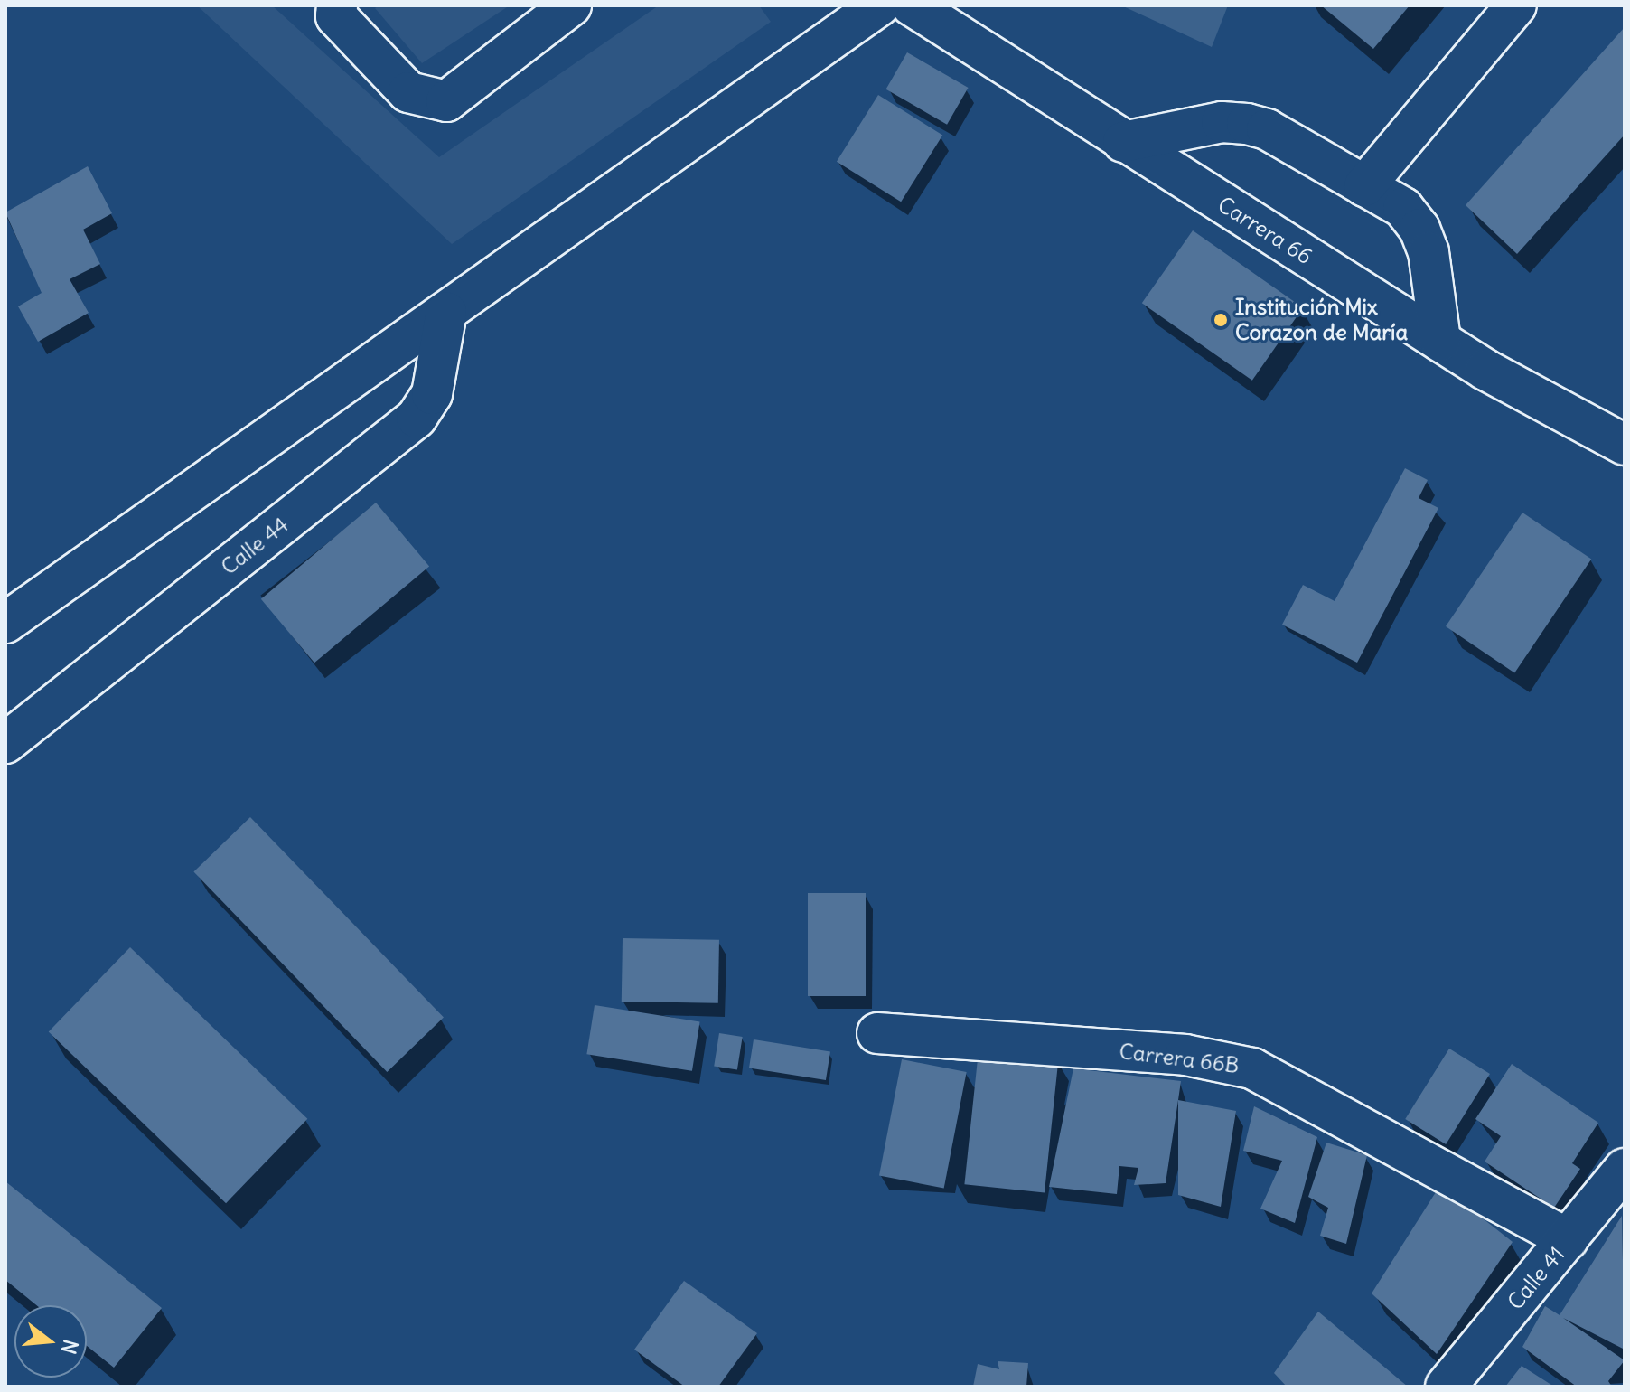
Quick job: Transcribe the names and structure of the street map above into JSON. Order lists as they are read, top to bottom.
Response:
{
  "streets": {
    "street": [
      "Carrera 66",
      "Calle 44",
      "Carrera 66B",
      "Calle 41"
    ]
  },
  "crossings": [
    ["Carrera 66B", "Calle 41"]
  ],
  "places": ["Institución Mix Corazon de María"],
  "north": "right"
}
